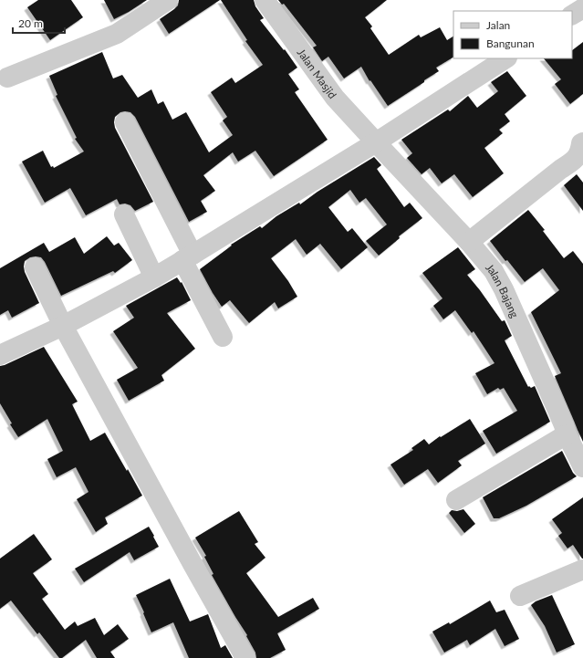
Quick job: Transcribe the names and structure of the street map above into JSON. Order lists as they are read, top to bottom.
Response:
{
  "streets": {
    "street": ["Jalan Masjid", "Jalan Bajang"]
  },
  "crossings": [
    ["Jalan Masjid", "Jalan Bajang"]
  ],
  "legend": ["Jalan", "Bangunan"],
  "scale_bar": "20 m"
}
